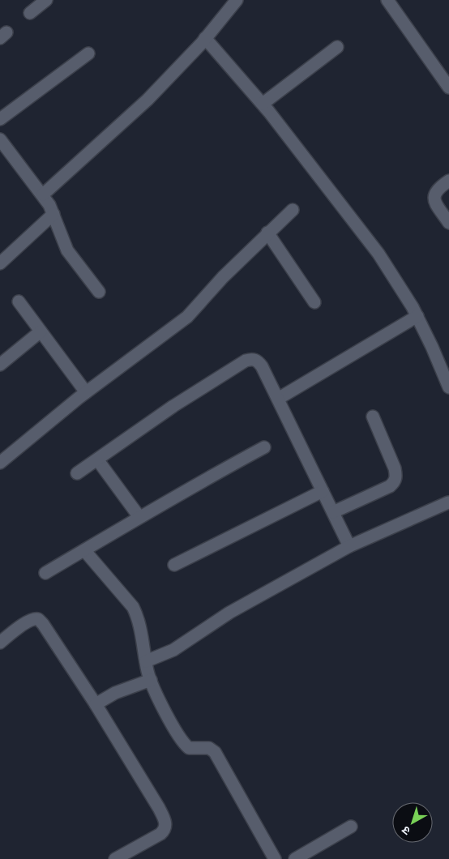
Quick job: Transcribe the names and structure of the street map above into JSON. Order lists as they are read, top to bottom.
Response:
{
  "north": "bottom left"
}
